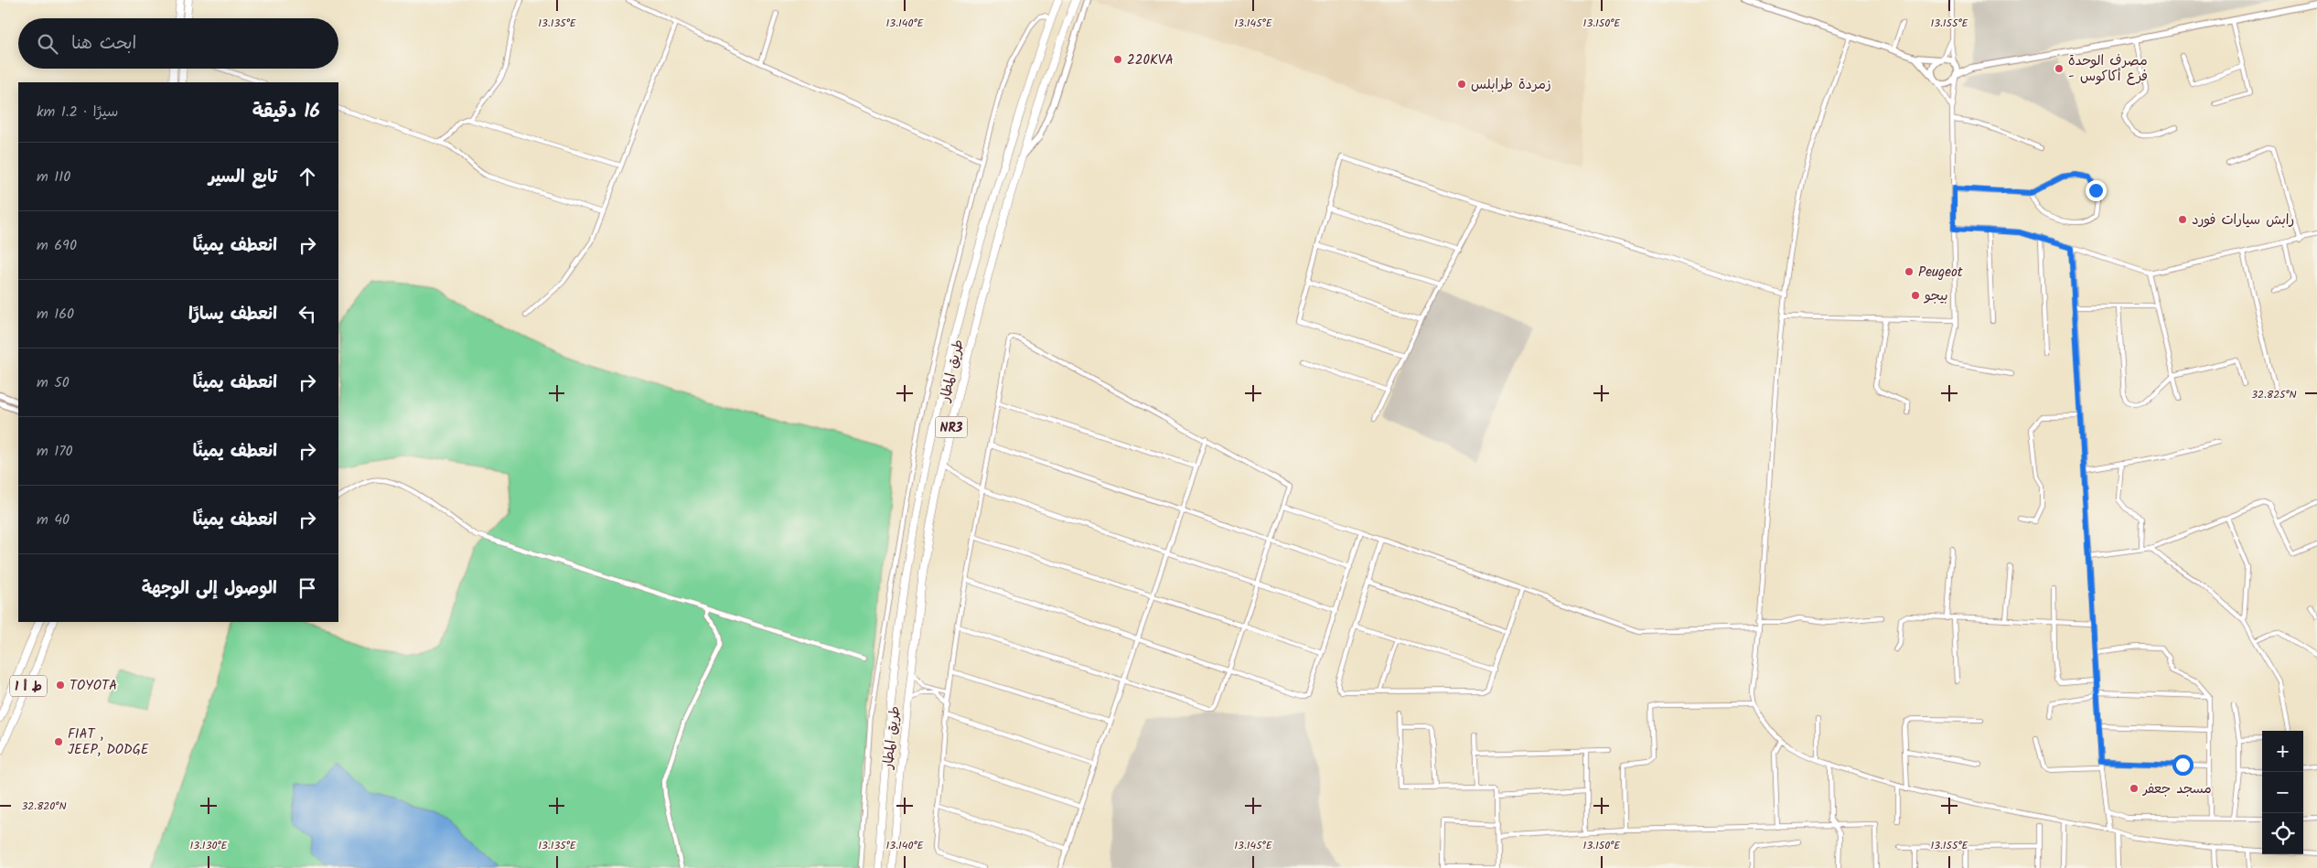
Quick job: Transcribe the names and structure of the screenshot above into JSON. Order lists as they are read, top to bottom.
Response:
{
  "streets": {
    "highway": ["طريق المطار", "NR3", "ط أ 1"]
  },
  "places": [
    "220KVA",
    "مصرف الوحدة - فرع أكاكوس",
    "زمردة طرابلس",
    "رابش سيارات فورد",
    "Peugeot",
    "بيجو",
    "TOYOTA",
    "FIAT , JEEP, DODGE",
    "مسجد جعفر"
  ],
  "page": {
    "search": "ابحث هنا",
    "heading": ["16 دقيقة", "سيرًا · 1.2 km"],
    "list": [
      ["تابع السير", "110 m"],
      ["انعطف يمينًا", "690 m"],
      ["انعطف يسارًا", "160 m"],
      ["انعطف يمينًا", "50 m"],
      ["انعطف يمينًا", "170 m"],
      ["انعطف يمينًا", "40 m"],
      "الوصول إلى الوجهة"
    ],
    "map_buttons": ["+", "−"]
  },
  "coordinates": [
    "13.135°E",
    "13.140°E",
    "13.145°E",
    "13.150°E",
    "13.155°E",
    "32.825°N",
    "32.820°N",
    "13.130°E"
  ]
}
